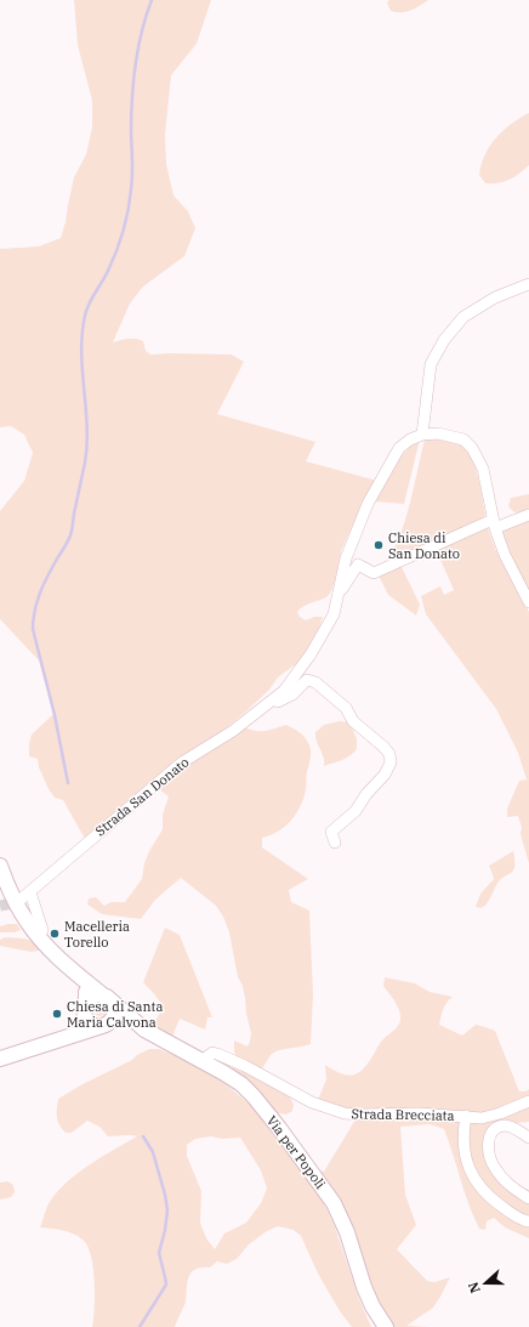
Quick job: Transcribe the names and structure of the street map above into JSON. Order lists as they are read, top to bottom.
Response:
{
  "streets": {
    "main road": ["Via per Popoli"],
    "street": ["Strada San Donato", "Strada Brecciata"]
  },
  "crossings": [
    ["Strada Brecciata", "Via per Popoli"]
  ],
  "places": ["Chiesa di San Donato", "Macelleria Torello", "Chiesa di Santa Maria Calvona"],
  "north": "left"
}
